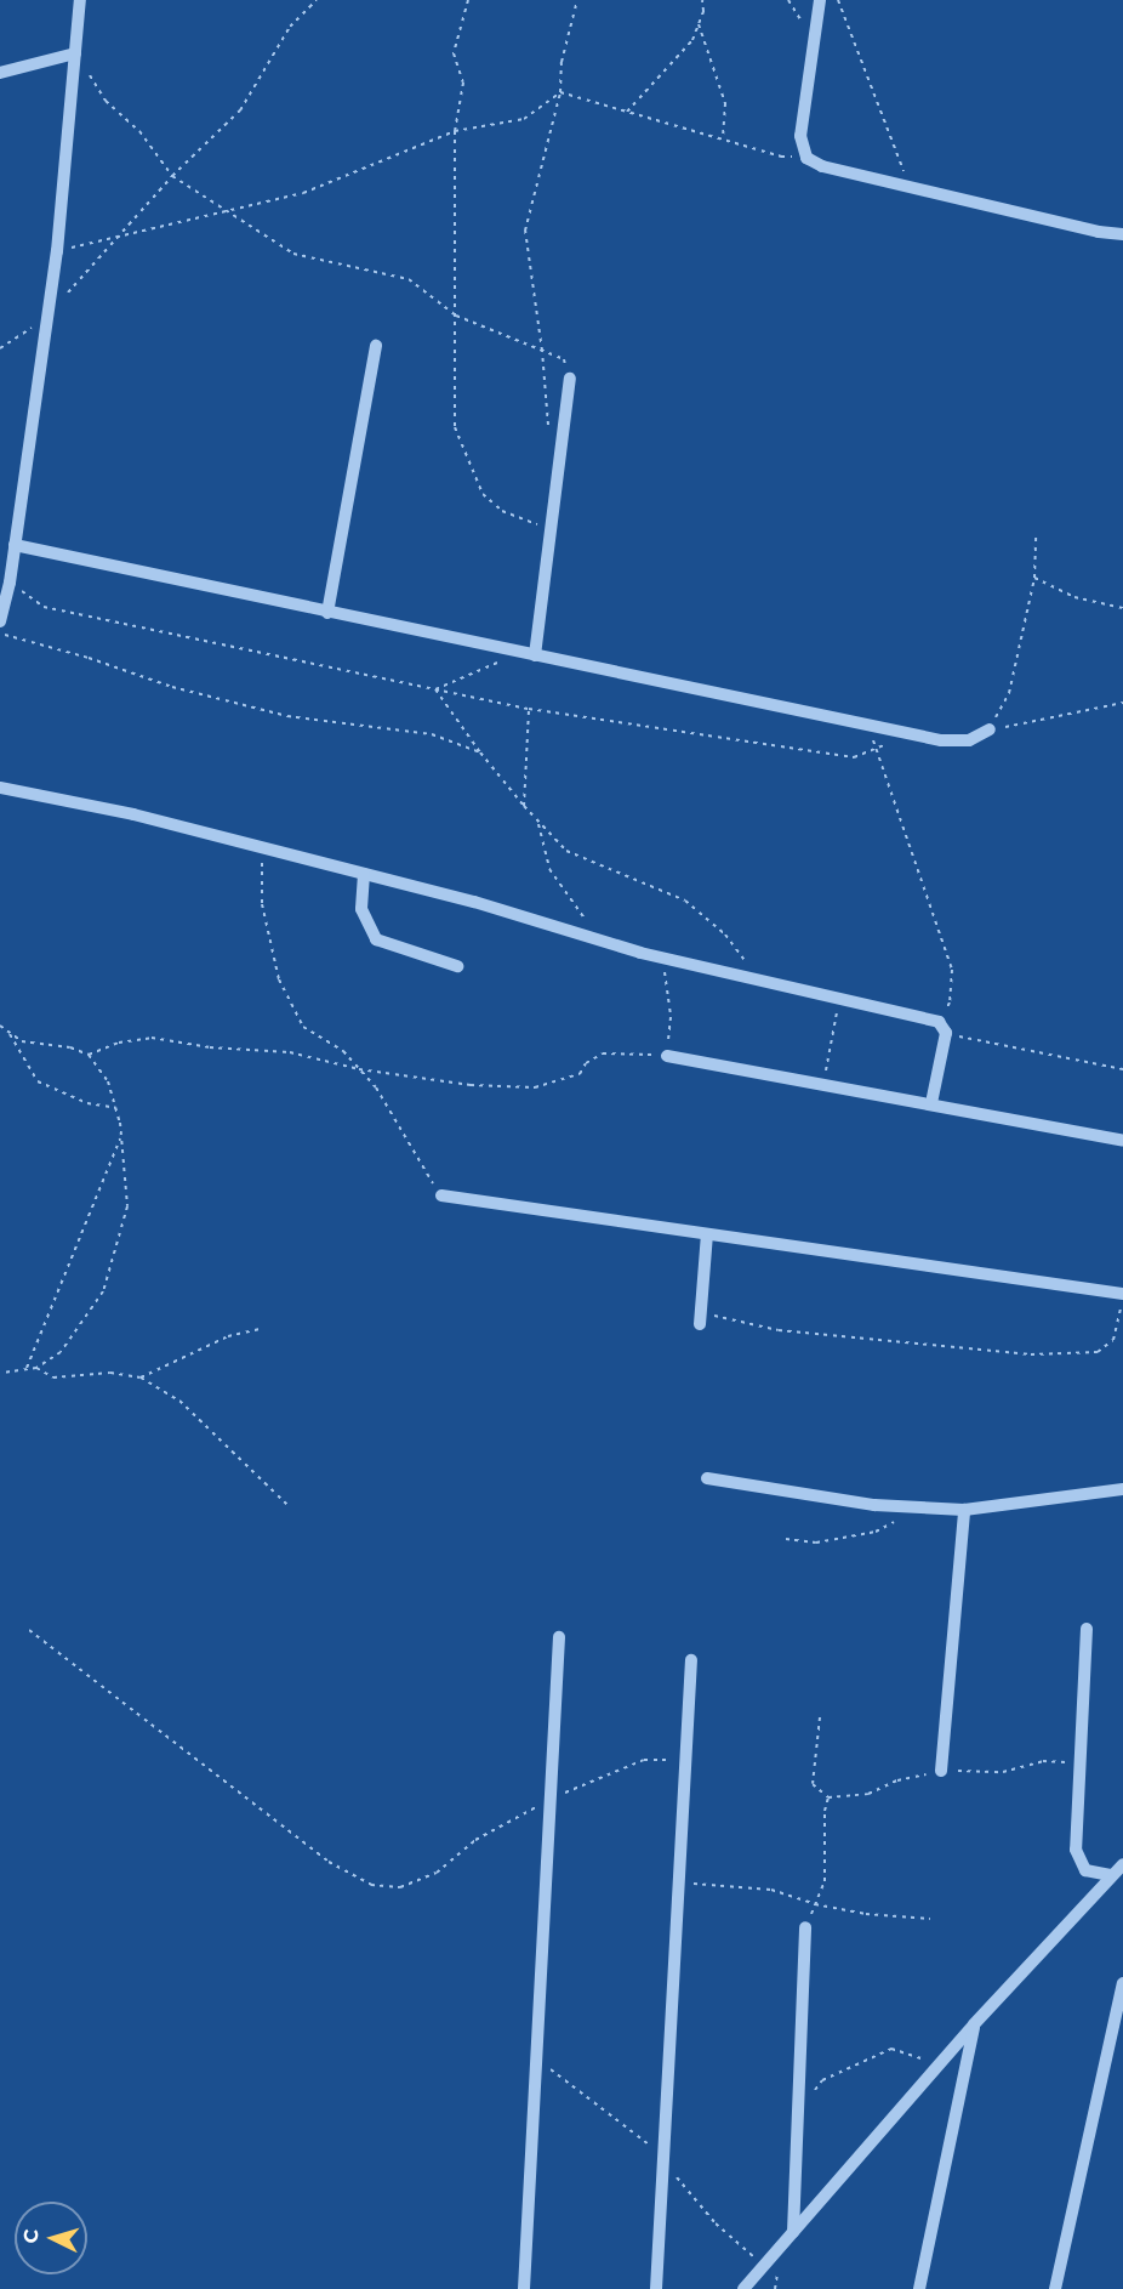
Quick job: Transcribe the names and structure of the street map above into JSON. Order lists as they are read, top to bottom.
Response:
{
  "north": "left"
}
